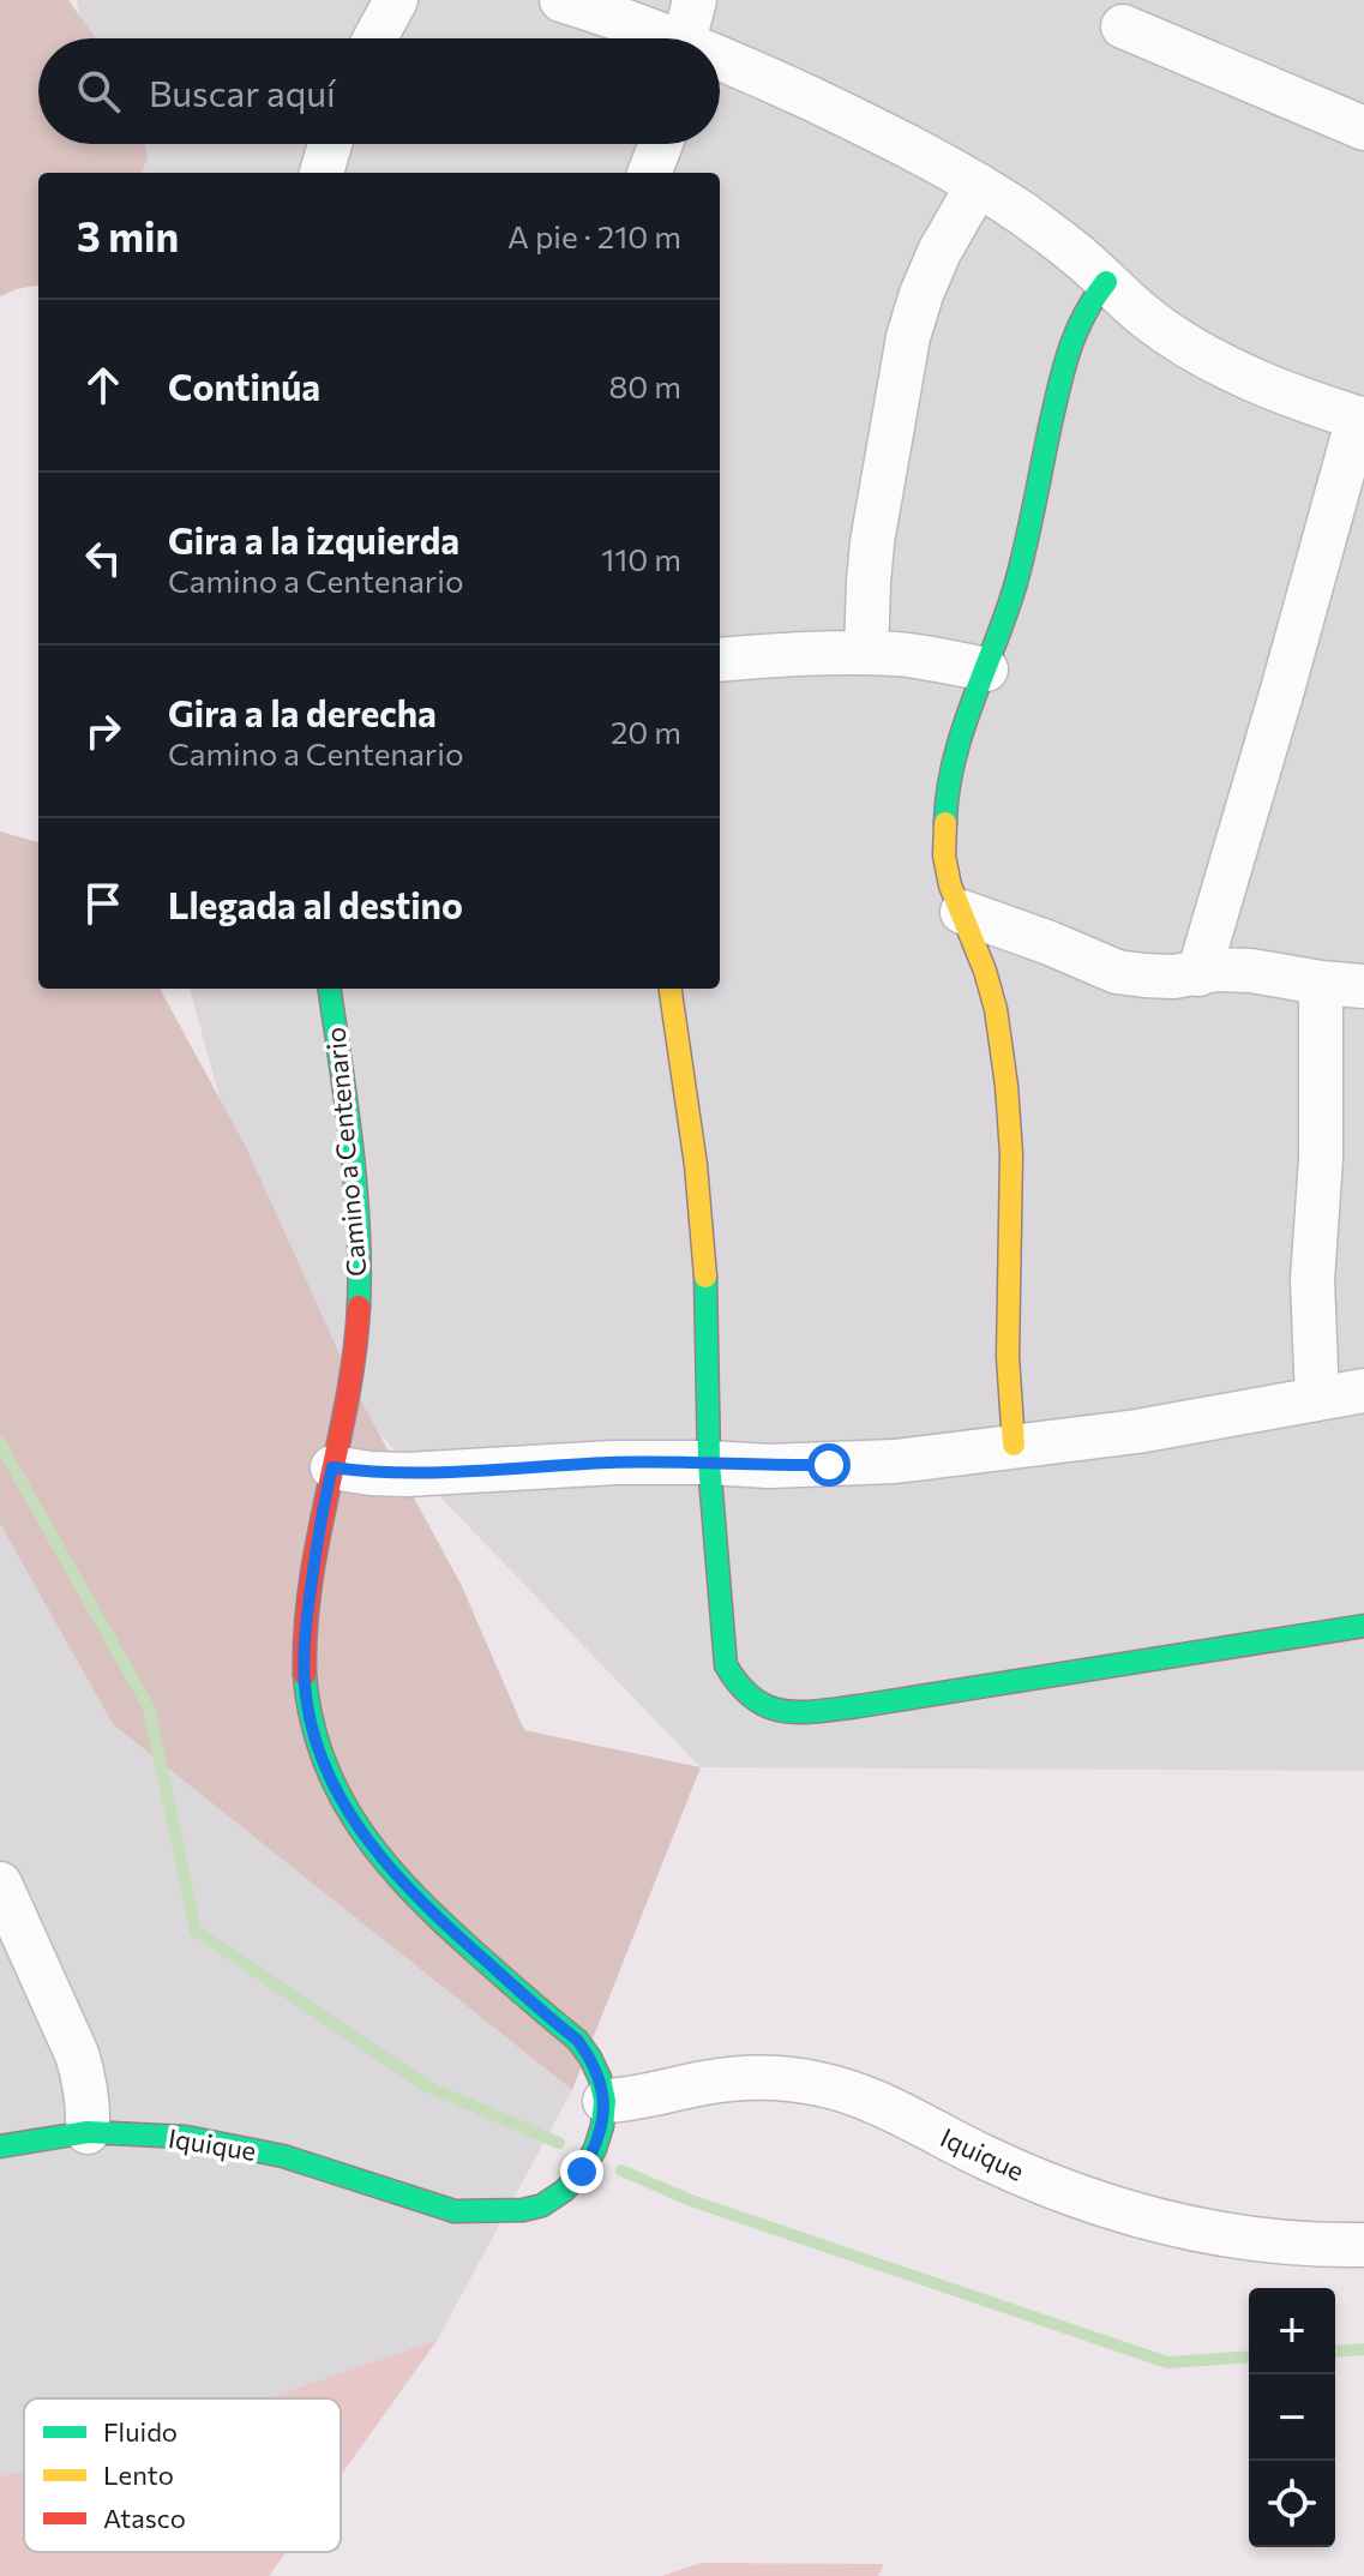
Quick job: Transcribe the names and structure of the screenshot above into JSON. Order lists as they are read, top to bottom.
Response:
{
  "streets": {
    "street": ["Camino a Centenario", "Iquique"]
  },
  "crossings": [
    ["Camino a Centenario", "Iquique"]
  ],
  "legend": ["Fluido", "Lento", "Atasco"],
  "page": {
    "search": "Buscar aquí",
    "heading": ["3 min", "A pie · 210 m"],
    "list": [
      ["Continúa", "80 m"],
      ["Gira a la izquierda", "Camino a Centenario", "110 m"],
      ["Gira a la derecha", "Camino a Centenario", "20 m"],
      "Llegada al destino"
    ],
    "map_buttons": ["+", "−"]
  }
}
